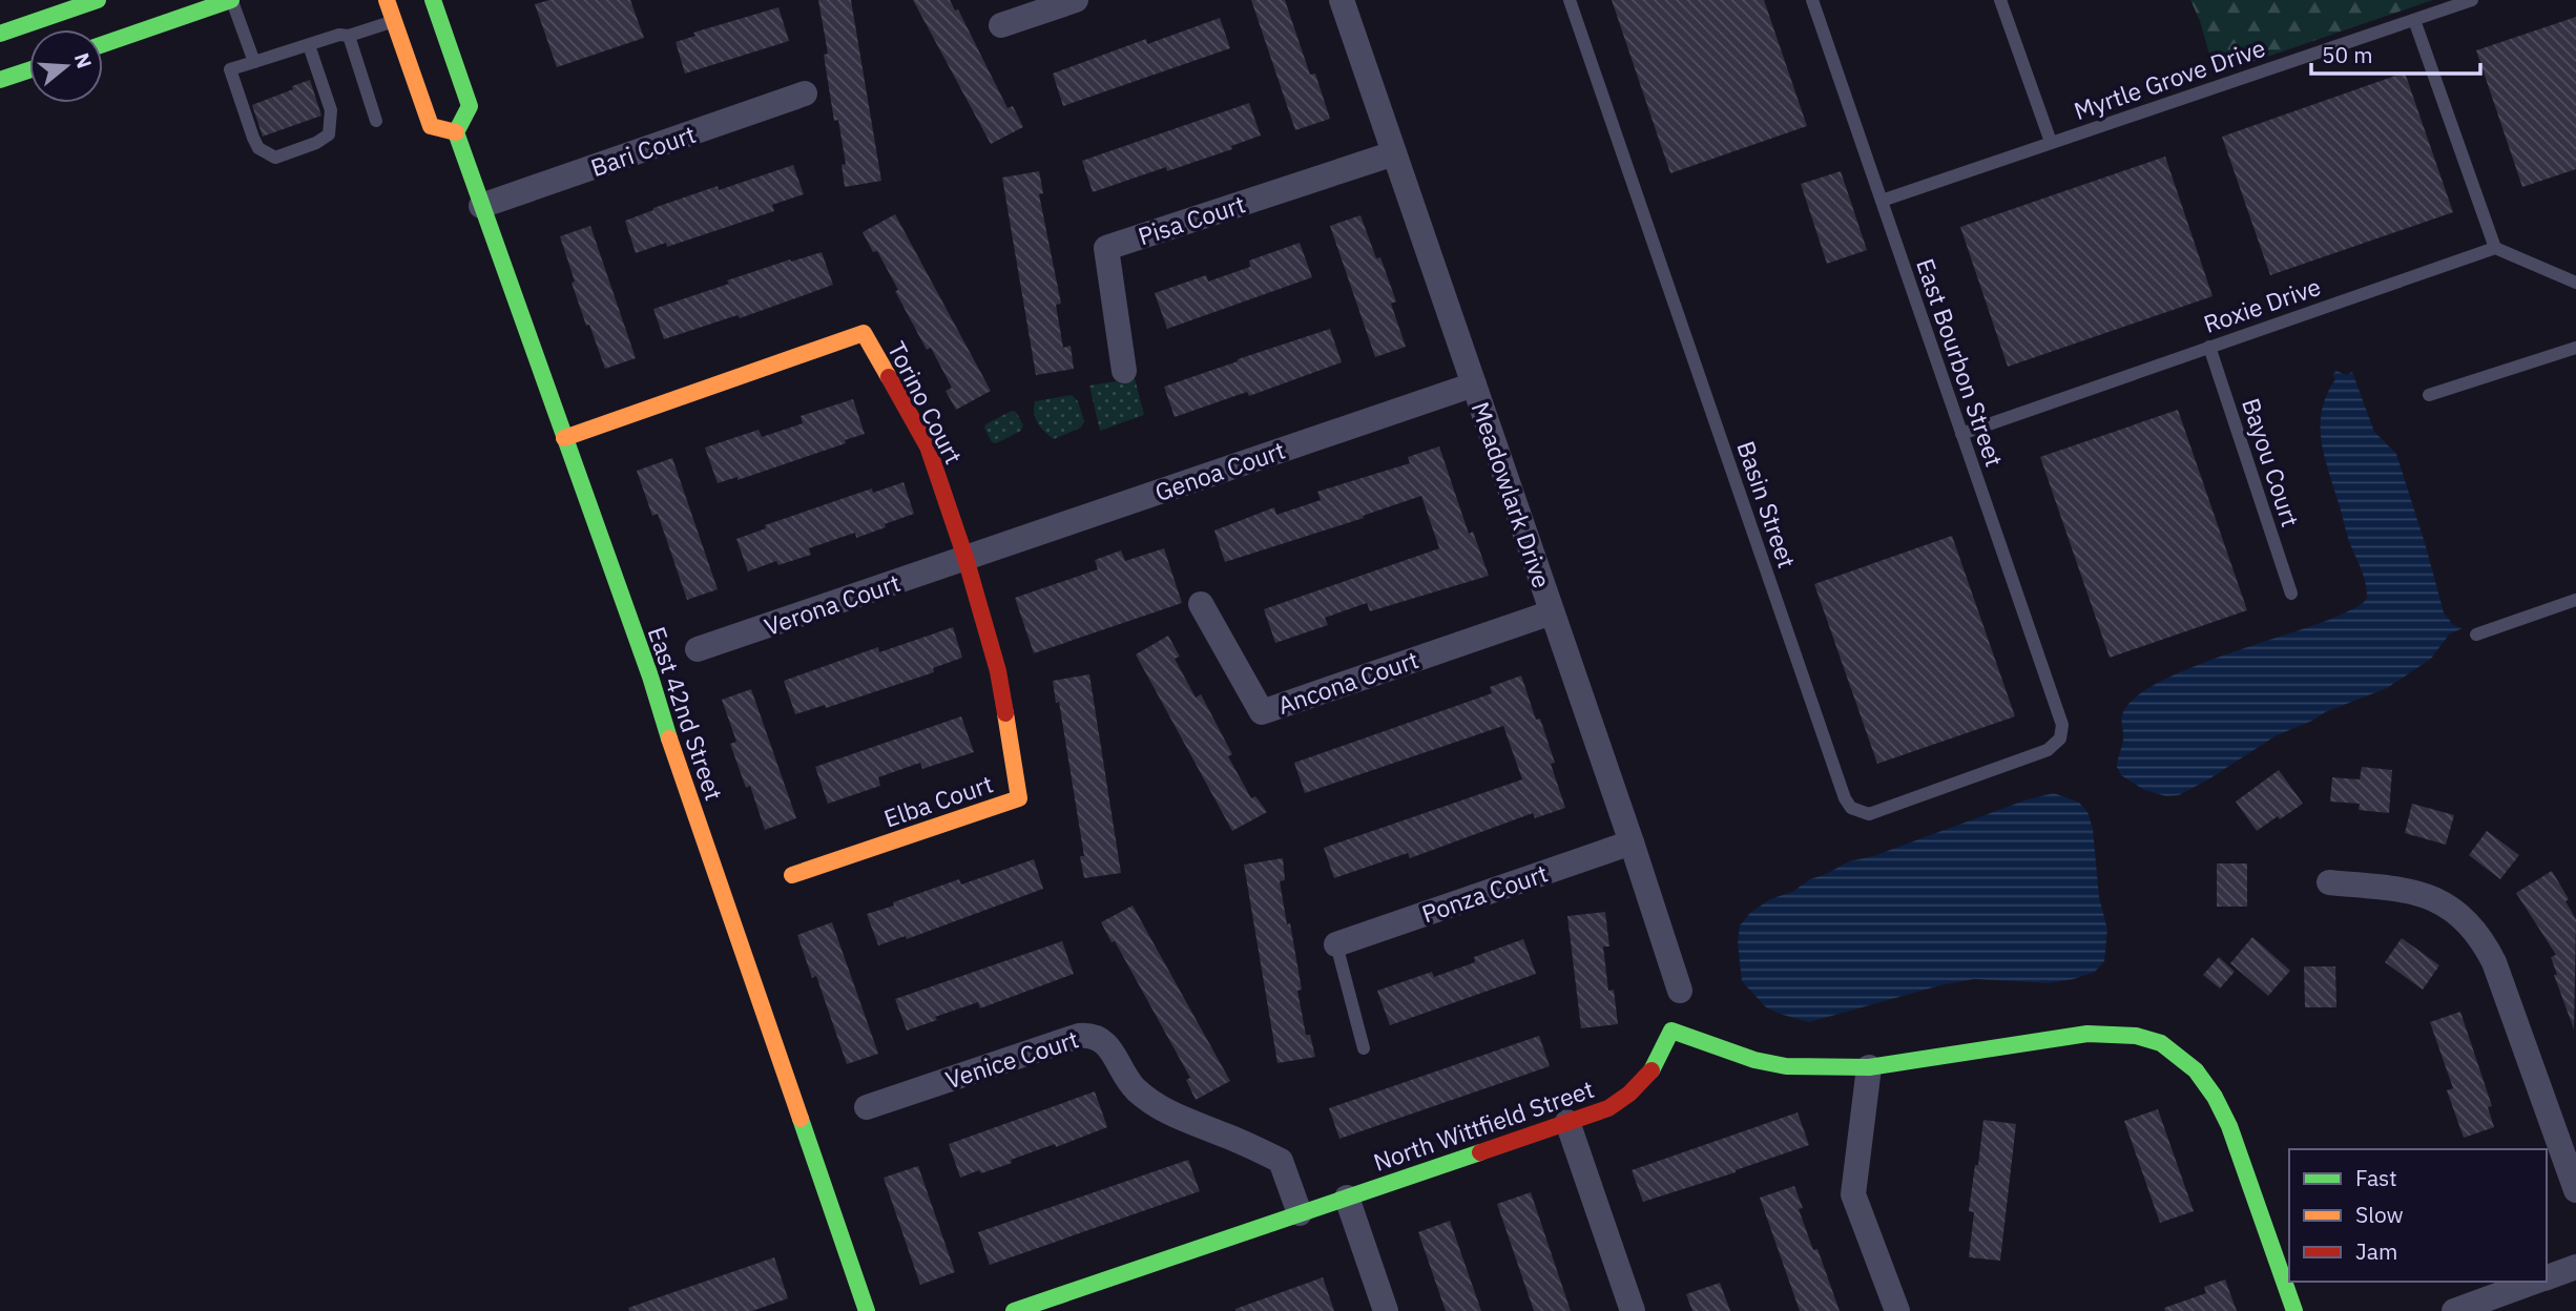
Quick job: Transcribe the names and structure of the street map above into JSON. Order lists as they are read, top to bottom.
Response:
{
  "streets": {
    "street": [
      "Bari Court",
      "Pisa Court",
      "Torino Court",
      "Genoa Court",
      "Meadowlark Drive",
      "Verona Court",
      "Ancona Court",
      "East 42nd Street",
      "Elba Court",
      "Ponza Court",
      "Venice Court",
      "North Wittfield Street"
    ],
    "lane": [
      "Myrtle Grove Drive",
      "Roxie Drive",
      "East Bourbon Street",
      "Bayou Court",
      "Basin Street"
    ]
  },
  "crossings": [
    ["Myrtle Grove Drive", "East Bourbon Street"],
    ["Bari Court", "East 42nd Street"],
    ["Pisa Court", "Meadowlark Drive"],
    ["Roxie Drive", "East Bourbon Street"],
    ["Roxie Drive", "Bayou Court"],
    ["East Bourbon Street", "Basin Street"],
    ["Torino Court", "Genoa Court"],
    ["Torino Court", "Verona Court"],
    ["Torino Court", "East 42nd Street"],
    ["Torino Court", "Elba Court"],
    ["Genoa Court", "Meadowlark Drive"],
    ["Genoa Court", "Verona Court"],
    ["Meadowlark Drive", "Ancona Court"],
    ["Meadowlark Drive", "Ponza Court"],
    ["Venice Court", "North Wittfield Street"]
  ],
  "legend": ["Fast", "Slow", "Jam"],
  "scale_bar": "50 m",
  "north": "right"
}
